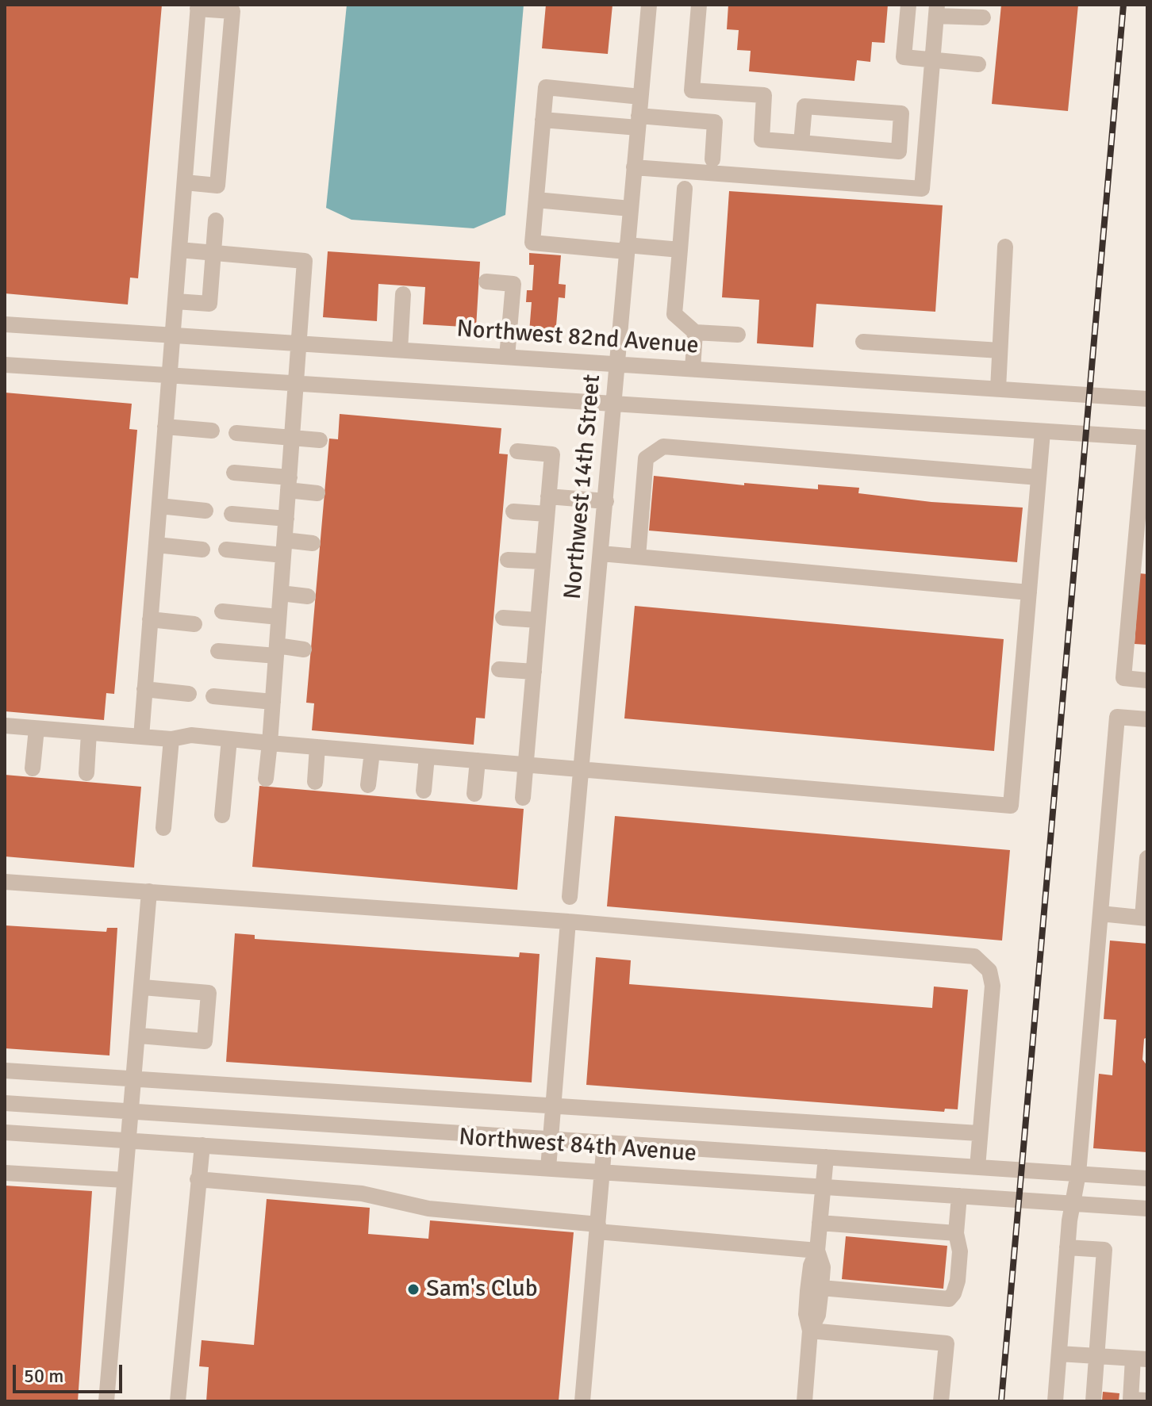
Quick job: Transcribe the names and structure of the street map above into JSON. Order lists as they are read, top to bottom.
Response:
{
  "streets": {
    "street": ["Northwest 82nd Avenue", "Northwest 14th Street", "Northwest 84th Avenue"]
  },
  "crossings": [
    ["Northwest 82nd Avenue", "Northwest 14th Street"]
  ],
  "places": ["Sam's Club"],
  "scale_bar": "50 m"
}
